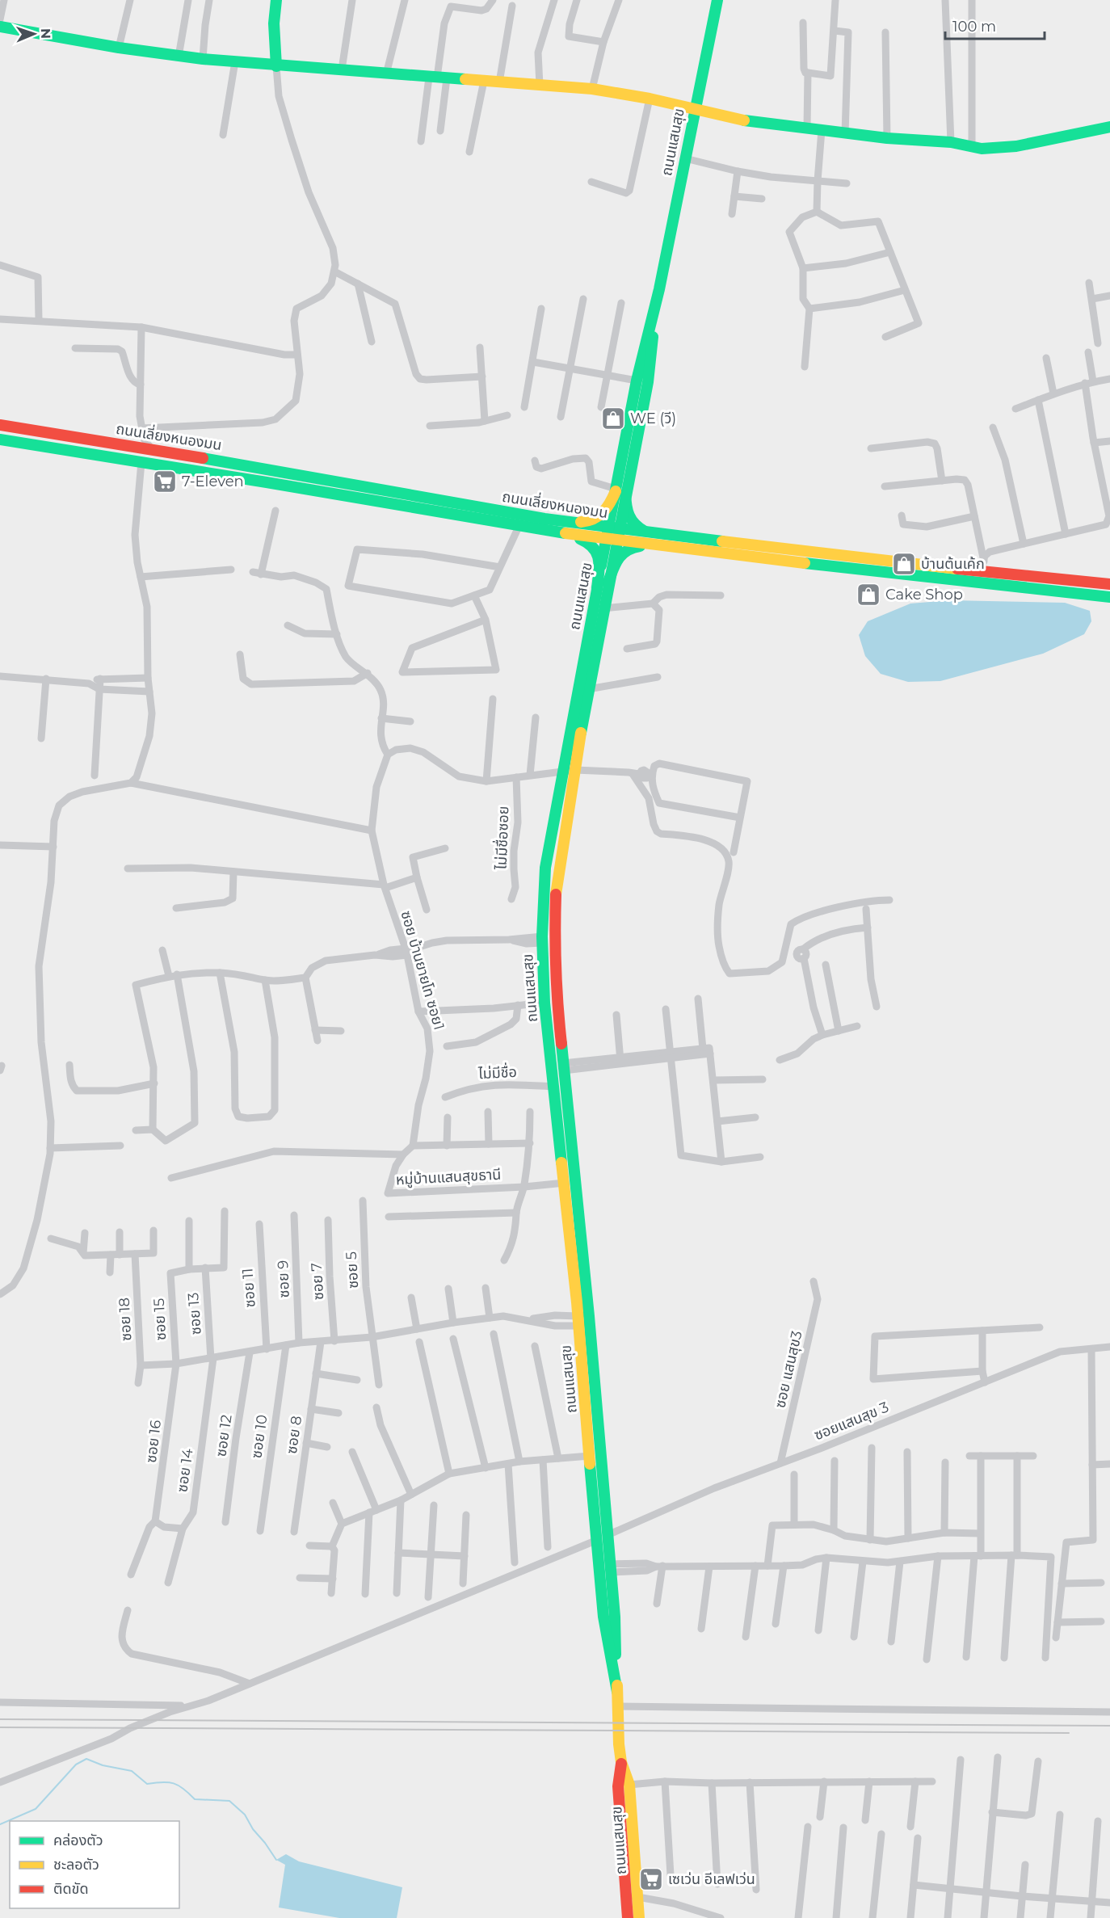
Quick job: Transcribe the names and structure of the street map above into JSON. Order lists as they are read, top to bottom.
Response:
{
  "streets": {
    "main road": ["ถนนแสนสุข", "ถนนเลี่ยงหนองมน"],
    "street": [
      "ไม่มีชื่อซอย",
      "ซอย บ้านยายโท ซอย1",
      "ไม่มีชื่อ",
      "หมู่บ้านแสนสุขธานี",
      "ซอย 5",
      "ซอย 9",
      "ซอย 7",
      "ซอย 11",
      "ซอย 13",
      "ซอย 18",
      "ซอย 15",
      "ซอย แสนสุข3",
      "ซอยแสนสุข 3",
      "ซอย 8",
      "ซอย 12",
      "ซอย 10",
      "ซอย 16",
      "ซอย 14"
    ]
  },
  "crossings": [
    ["ถนนแสนสุข", "ถนนเลี่ยงหนองมน"],
    ["ถนนแสนสุข", "ไม่มีชื่อ"],
    ["ถนนแสนสุข", "หมู่บ้านแสนสุขธานี"],
    ["ถนนแสนสุข", "ซอยแสนสุข 3"],
    ["ซอย 13", "ซอย 14"],
    ["ซอย 15", "ซอย 16"],
    ["ซอย แสนสุข3", "ซอยแสนสุข 3"]
  ],
  "places": {
    "shop": ["WE (วี)", "บ้านต้นเค้ก", "Cake Shop"],
    "supermarket": ["7-Eleven", "เซเว่น อีเลฟเว่น"]
  },
  "legend": ["คล่องตัว", "ชะลอตัว", "ติดขัด"],
  "scale_bar": "100 m",
  "north": "right"
}
